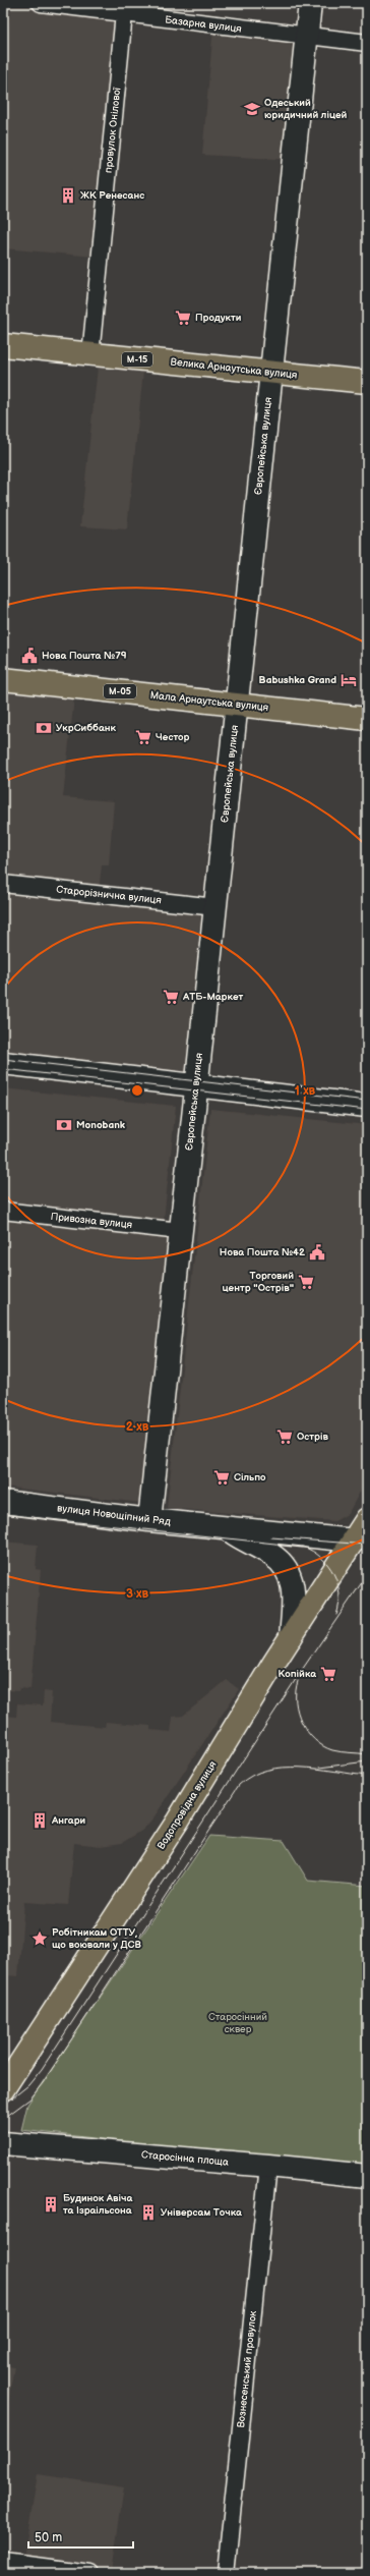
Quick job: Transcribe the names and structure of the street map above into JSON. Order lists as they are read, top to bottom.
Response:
{
  "streets": {
    "main road": [
      "М-15",
      "Велика Арнаутська вулиця",
      "М-05",
      "Мала Арнаутська вулиця",
      "Водопровідна вулиця"
    ],
    "street": [
      "Базарна вулиця",
      "провулок Онілової",
      "Європейська вулиця",
      "Старорізнична вулиця",
      "Привозна вулиця",
      "вулиця Новощіпний Ряд",
      "Старосінна площа",
      "Вознесенський провулок"
    ]
  },
  "crossings": [
    ["Базарна вулиця", "провулок Онілової"],
    ["Базарна вулиця", "Європейська вулиця"],
    ["провулок Онілової", "Велика Арнаутська вулиця"],
    ["Велика Арнаутська вулиця", "Європейська вулиця"],
    ["Європейська вулиця", "Мала Арнаутська вулиця"],
    ["Європейська вулиця", "Старорізнична вулиця"],
    ["Європейська вулиця", "Привозна вулиця"],
    ["Європейська вулиця", "вулиця Новощіпний Ряд"],
    ["вулиця Новощіпний Ряд", "Водопровідна вулиця"],
    ["Старосінна площа", "Вознесенський провулок"]
  ],
  "parks": ["Старосінний сквер"],
  "places": {
    "school or university": ["Одеський юридичний ліцей"],
    "building": [
      "ЖК Ренесанс",
      "Ангари",
      "Будинок Авіча та Ізраільсона",
      "Універсам Точка"
    ],
    "supermarket": [
      "Продукти",
      "Честор",
      "АТБ-Маркет",
      "Торговий центр \"Острів\"",
      "Острів",
      "Сільпо",
      "Копійка"
    ],
    "public building": ["Нова Пошта №79", "Нова Пошта №42"],
    "hotel": ["Babushka Grand"],
    "bank": ["УкрСиббанк", "Monobank"],
    "place": ["Робітникам ОТТУ, що воювали у ДСВ"]
  },
  "scale_bar": "50 m",
  "rings": ["1 хв", "2 хв", "3 хв"]
}
